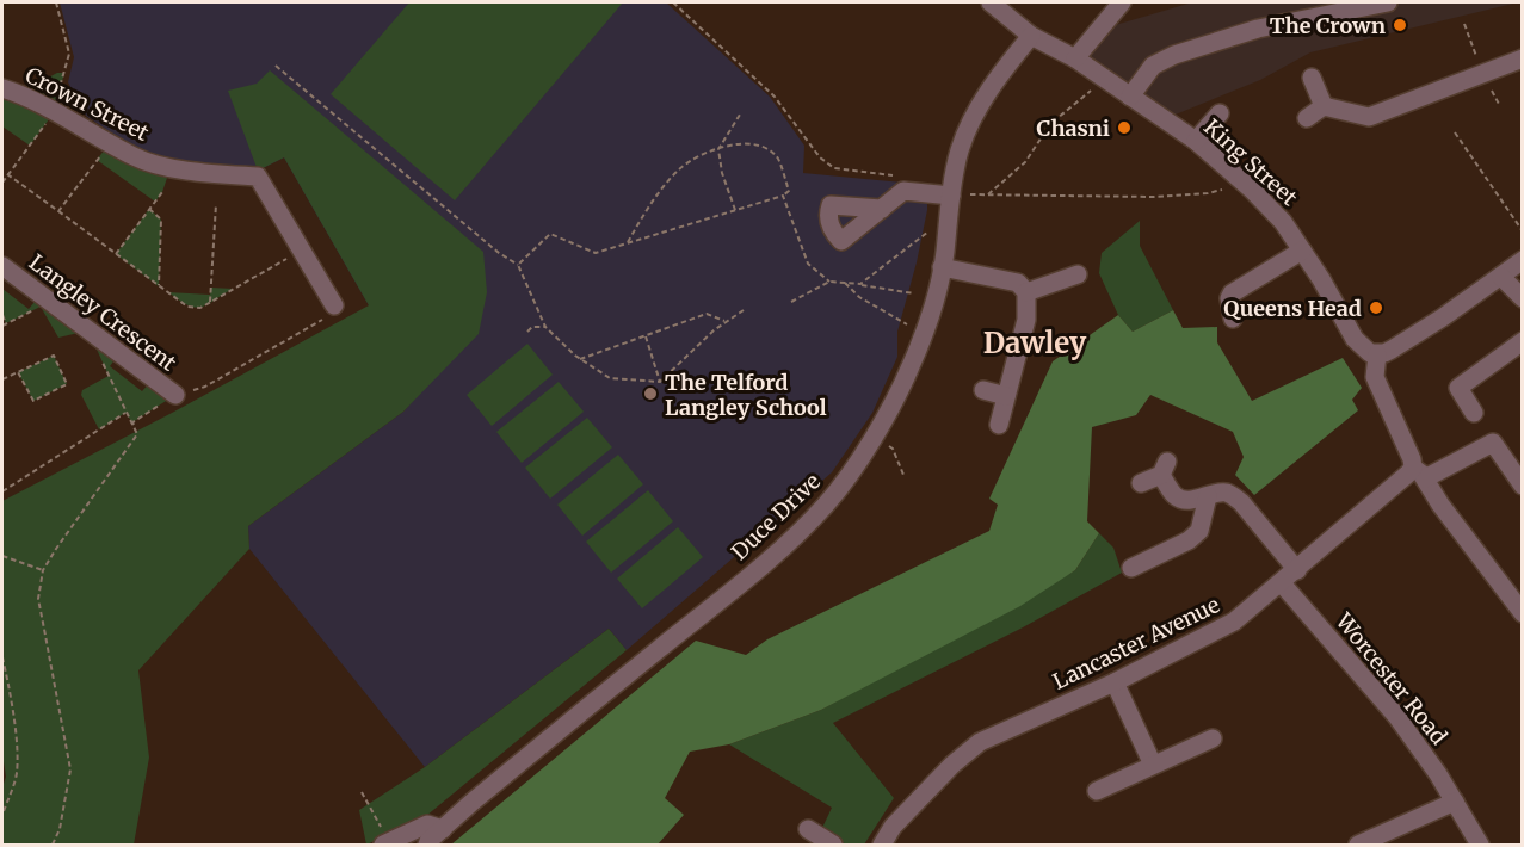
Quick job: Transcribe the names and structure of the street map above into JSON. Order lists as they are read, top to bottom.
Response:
{
  "streets": {
    "street": [
      "Crown Street",
      "King Street",
      "Langley Crescent",
      "Duce Drive",
      "Lancaster Avenue",
      "Worcester Road"
    ]
  },
  "crossings": [
    ["King Street", "Duce Drive"],
    ["Lancaster Avenue", "Worcester Road"]
  ],
  "districts": ["Dawley"],
  "places": [
    "The Crown",
    "Chasni",
    "Queens Head",
    "The Telford Langley School"
  ]
}
